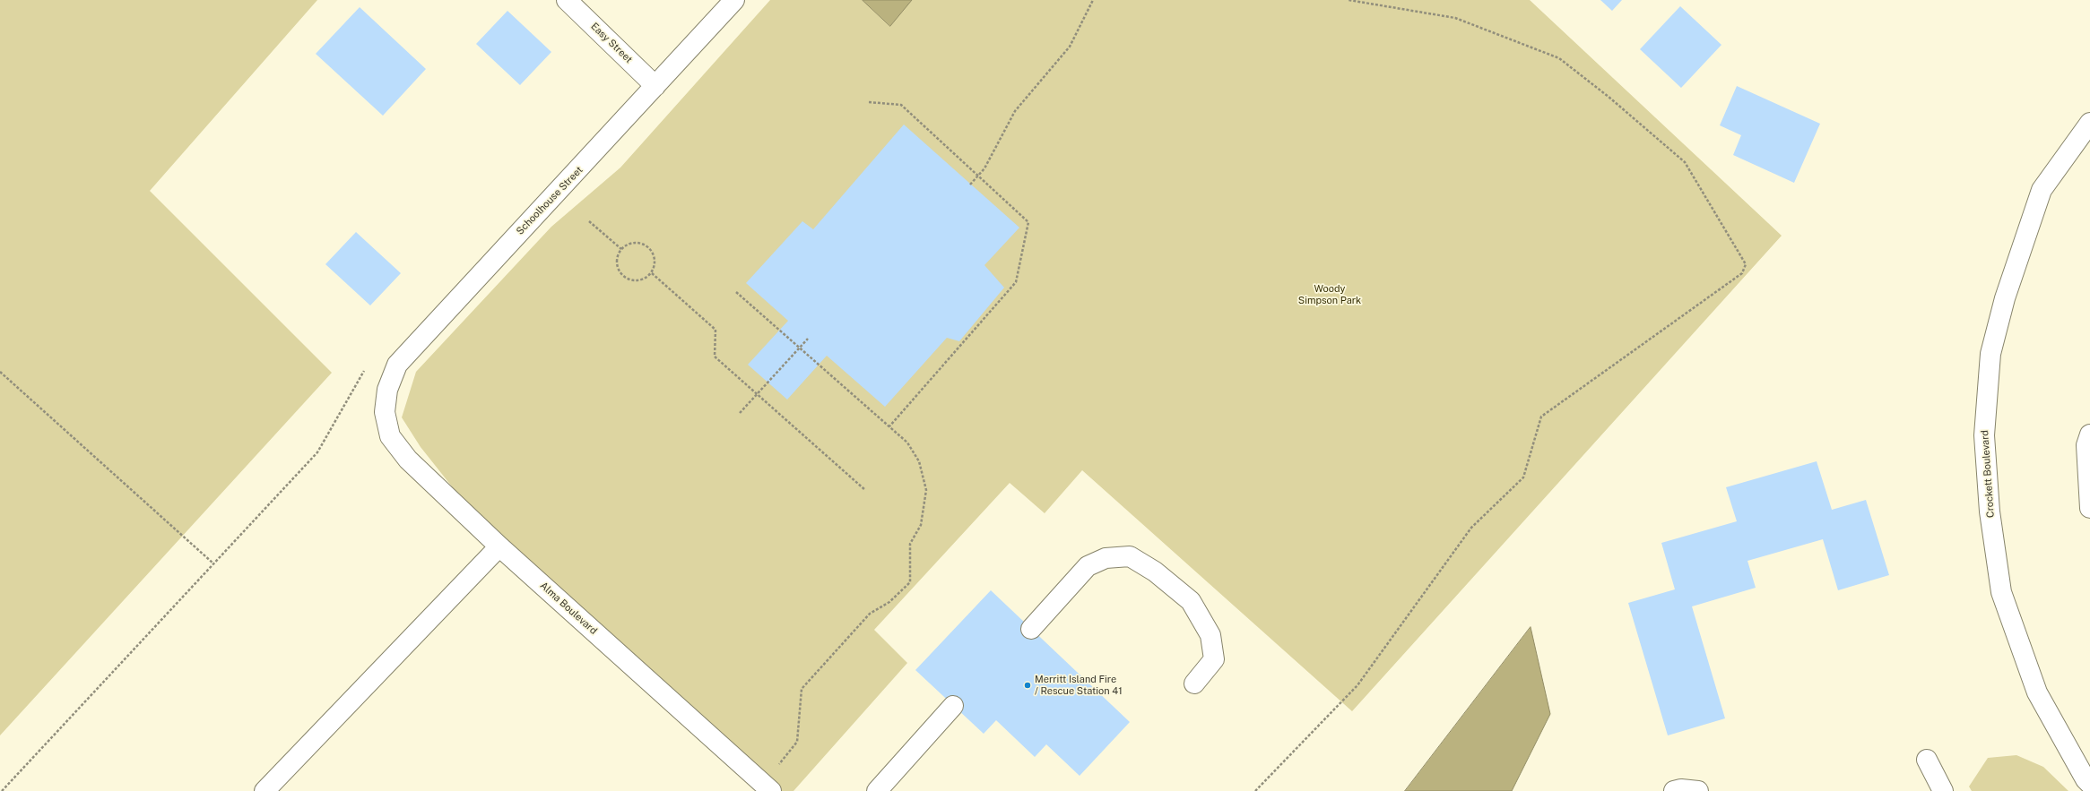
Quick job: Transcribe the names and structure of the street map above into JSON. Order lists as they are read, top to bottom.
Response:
{
  "streets": {
    "street": [
      "Easy Street",
      "Schoolhouse Street",
      "Crockett Boulevard",
      "Alma Boulevard"
    ]
  },
  "crossings": [
    ["Easy Street", "Schoolhouse Street"],
    ["Schoolhouse Street", "Alma Boulevard"]
  ],
  "parks": ["Woody Simpson Park"],
  "places": ["Merritt Island Fire / Rescue Station 41"]
}
